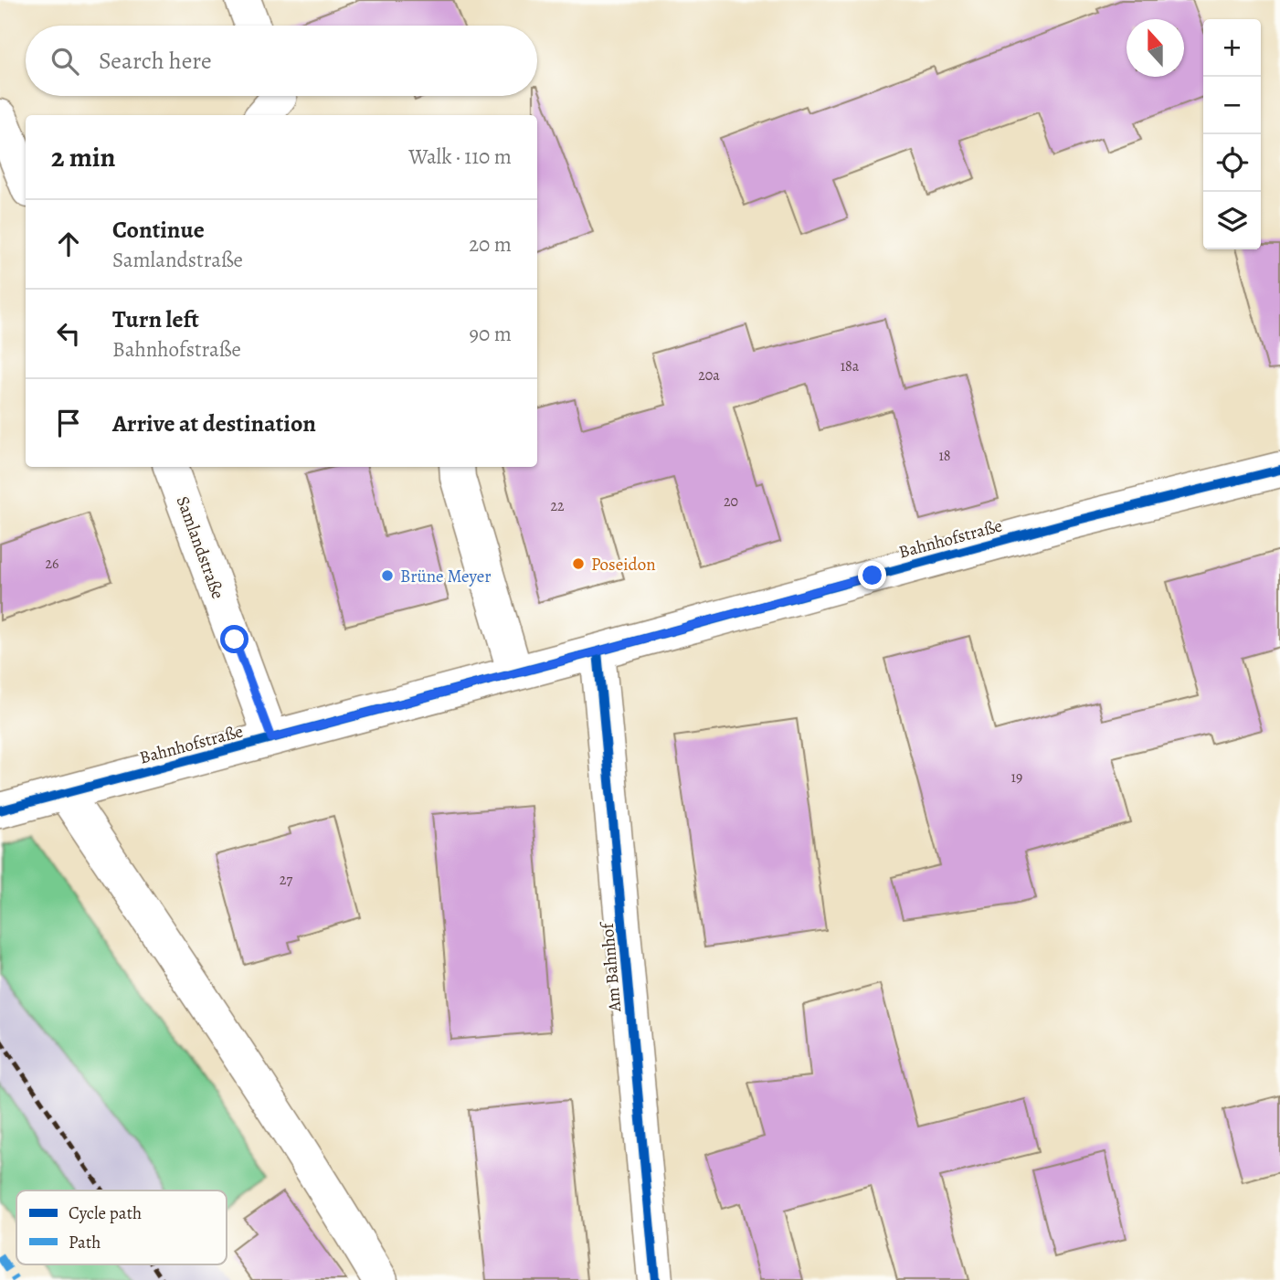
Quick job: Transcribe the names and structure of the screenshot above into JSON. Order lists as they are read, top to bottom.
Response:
{
  "streets": {
    "street": ["Bahnhofstraße", "Samlandstraße", "Am Bahnhof"]
  },
  "crossings": [
    ["Bahnhofstraße", "Samlandstraße"],
    ["Bahnhofstraße", "Am Bahnhof"]
  ],
  "places": ["Poseidon", "Brüne Meyer"],
  "house_numbers": [
    "18a",
    "20a",
    "18",
    "20",
    "22",
    "26",
    "19",
    "27"
  ],
  "legend": ["Cycle path", "Path"],
  "north": "top",
  "page": {
    "map_buttons": ["+", "−"],
    "search": "Search here",
    "heading": ["2 min", "Walk · 110 m"],
    "list": [
      ["Continue", "Samlandstraße", "20 m"],
      ["Turn left", "Bahnhofstraße", "90 m"],
      "Arrive at destination"
    ]
  }
}
